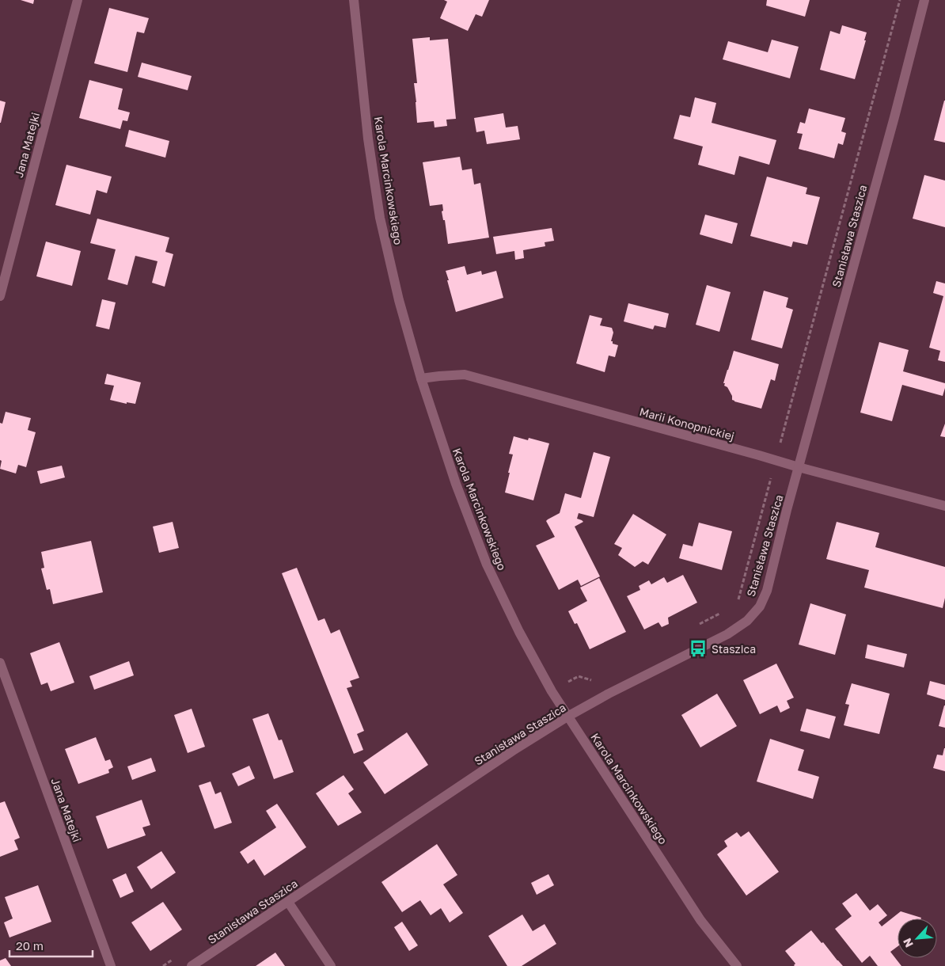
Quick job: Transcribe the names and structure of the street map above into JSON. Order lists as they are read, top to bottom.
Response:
{
  "streets": {
    "street": [
      "Jana Matejki",
      "Karola Marcinkowskiego",
      "Stanisława Staszica",
      "Marii Konopnickiej"
    ]
  },
  "crossings": [
    ["Karola Marcinkowskiego", "Stanisława Staszica"],
    ["Karola Marcinkowskiego", "Marii Konopnickiej"],
    ["Stanisława Staszica", "Marii Konopnickiej"]
  ],
  "places": {
    "bus stop": ["Staszica"]
  },
  "scale_bar": "20 m",
  "north": "bottom left"
}
